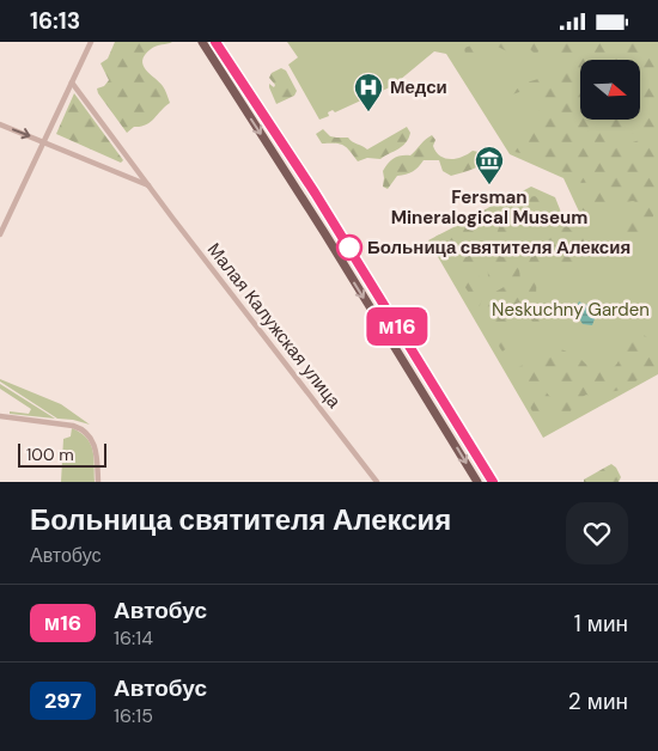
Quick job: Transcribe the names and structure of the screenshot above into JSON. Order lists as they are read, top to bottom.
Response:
{
  "streets": {
    "street": ["Малая Калужская улица"]
  },
  "parks": ["Neskuchny Garden"],
  "places": {
    "hospital": ["Медси"],
    "museum": ["Fersman Mineralogical Museum"],
    "other": ["Больница святителя Алексия"]
  },
  "lines": ["bus line м16"],
  "scale_bar": "100 m",
  "north": "right",
  "page": {
    "status": "16:13",
    "on_map": "м16",
    "scale": "100 m",
    "heading": ["Больница святителя Алексия", "Автобус"],
    "list": [
      {
        "mark": "м16",
        "name": "Автобус",
        "note": "16:14",
        "value": "1 мин"
      },
      {
        "mark": "297",
        "name": "Автобус",
        "note": "16:15",
        "value": "2 мин"
      }
    ]
  }
}
